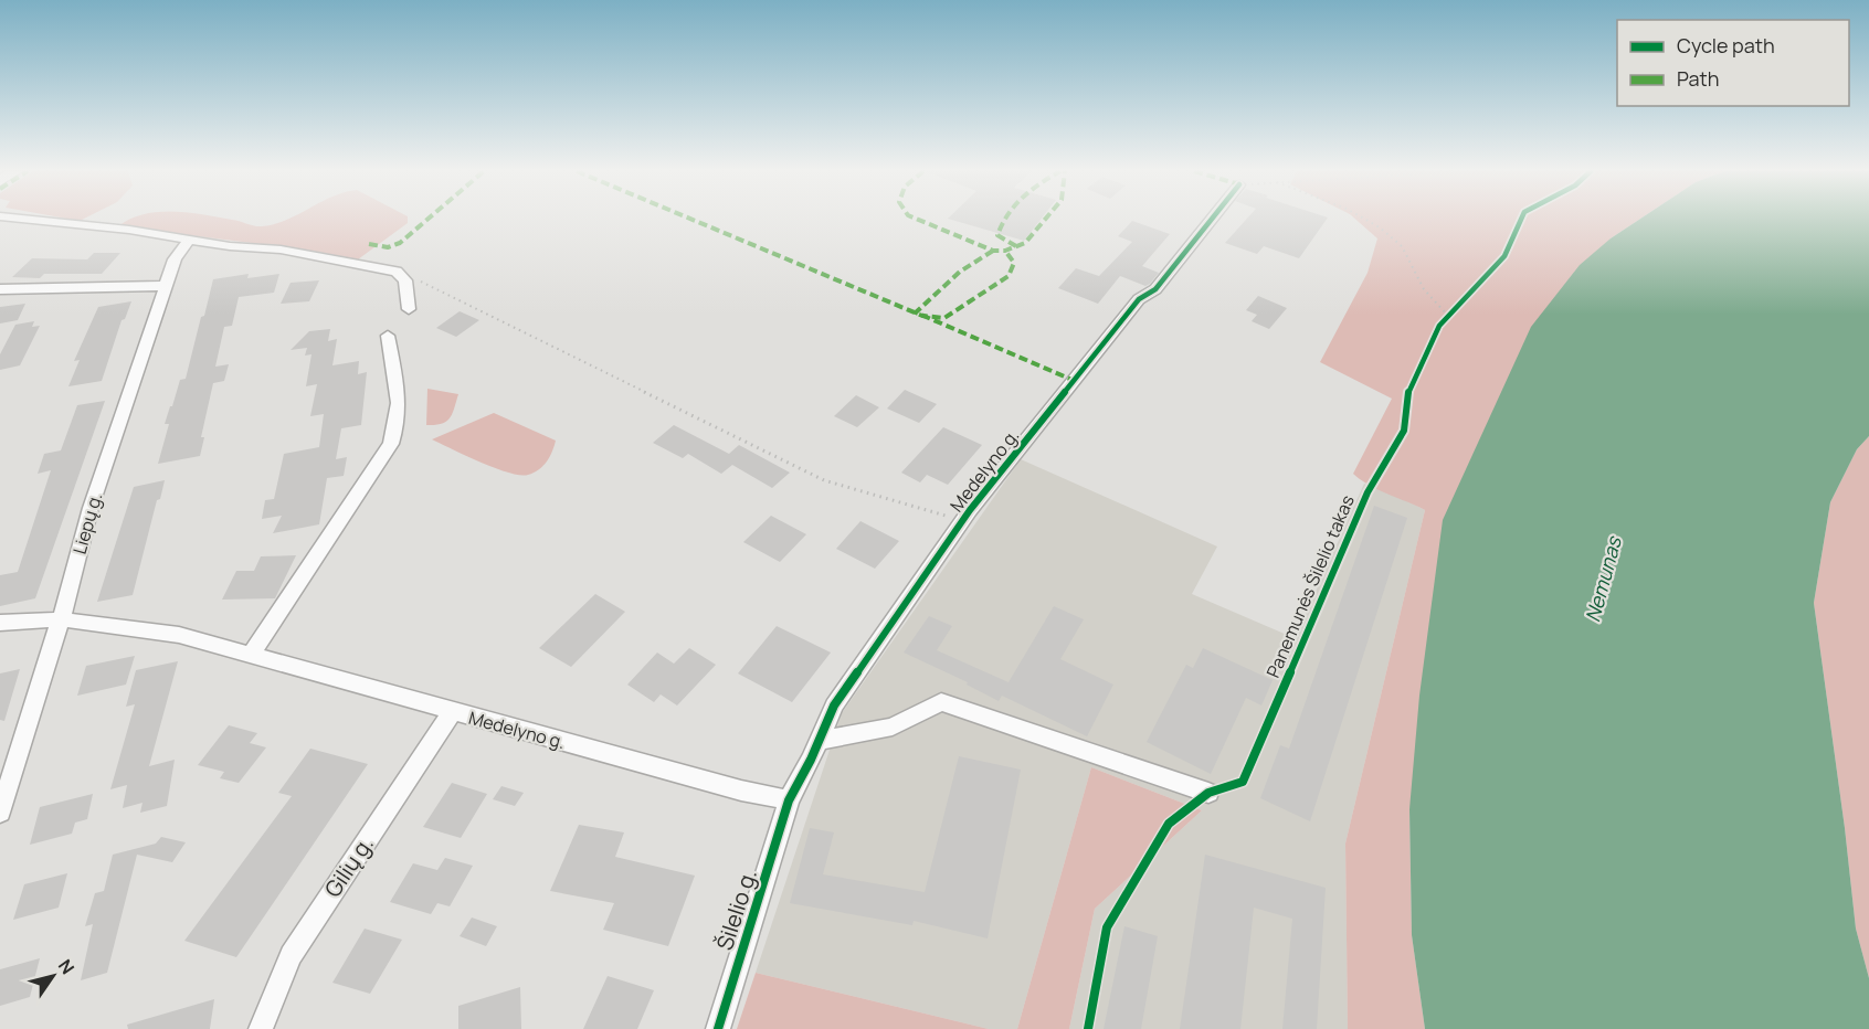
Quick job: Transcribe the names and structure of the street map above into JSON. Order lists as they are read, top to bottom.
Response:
{
  "streets": {
    "street": [
      "Medelyno g.",
      "Liepų g.",
      "Gilių g.",
      "Šilelio g."
    ],
    "cycle path": ["Panemunės Šilelio takas"]
  },
  "crossings": [
    ["Medelyno g.", "Liepų g."],
    ["Medelyno g.", "Gilių g."],
    ["Medelyno g.", "Šilelio g."]
  ],
  "water": ["Nemunas"],
  "legend": ["Cycle path", "Path"],
  "north": "top right"
}
